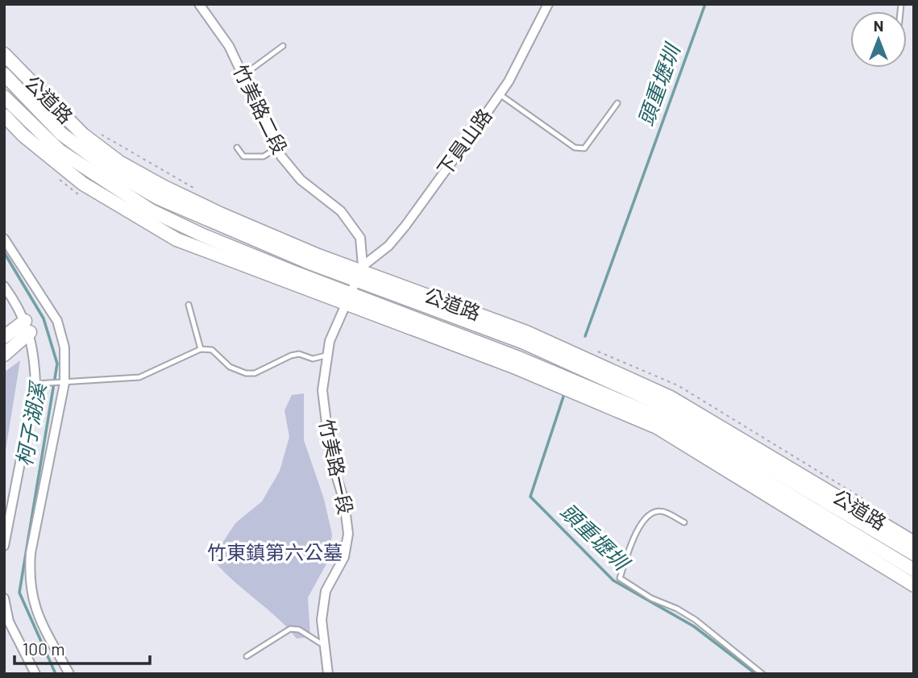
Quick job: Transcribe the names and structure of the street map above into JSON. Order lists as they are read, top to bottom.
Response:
{
  "streets": {
    "street": [
      "公道路",
      "竹美路二段",
      "下員山路",
      "竹美路一段"
    ]
  },
  "crossings": [
    ["公道路", "竹美路二段"],
    ["公道路", "下員山路"],
    ["竹美路二段", "下員山路"],
    ["竹美路二段", "竹美路一段"]
  ],
  "water": ["頭重壢圳", "柯子湖溪"],
  "parks": ["竹東鎮第六公墓"],
  "scale_bar": "100 m",
  "north": "top"
}
